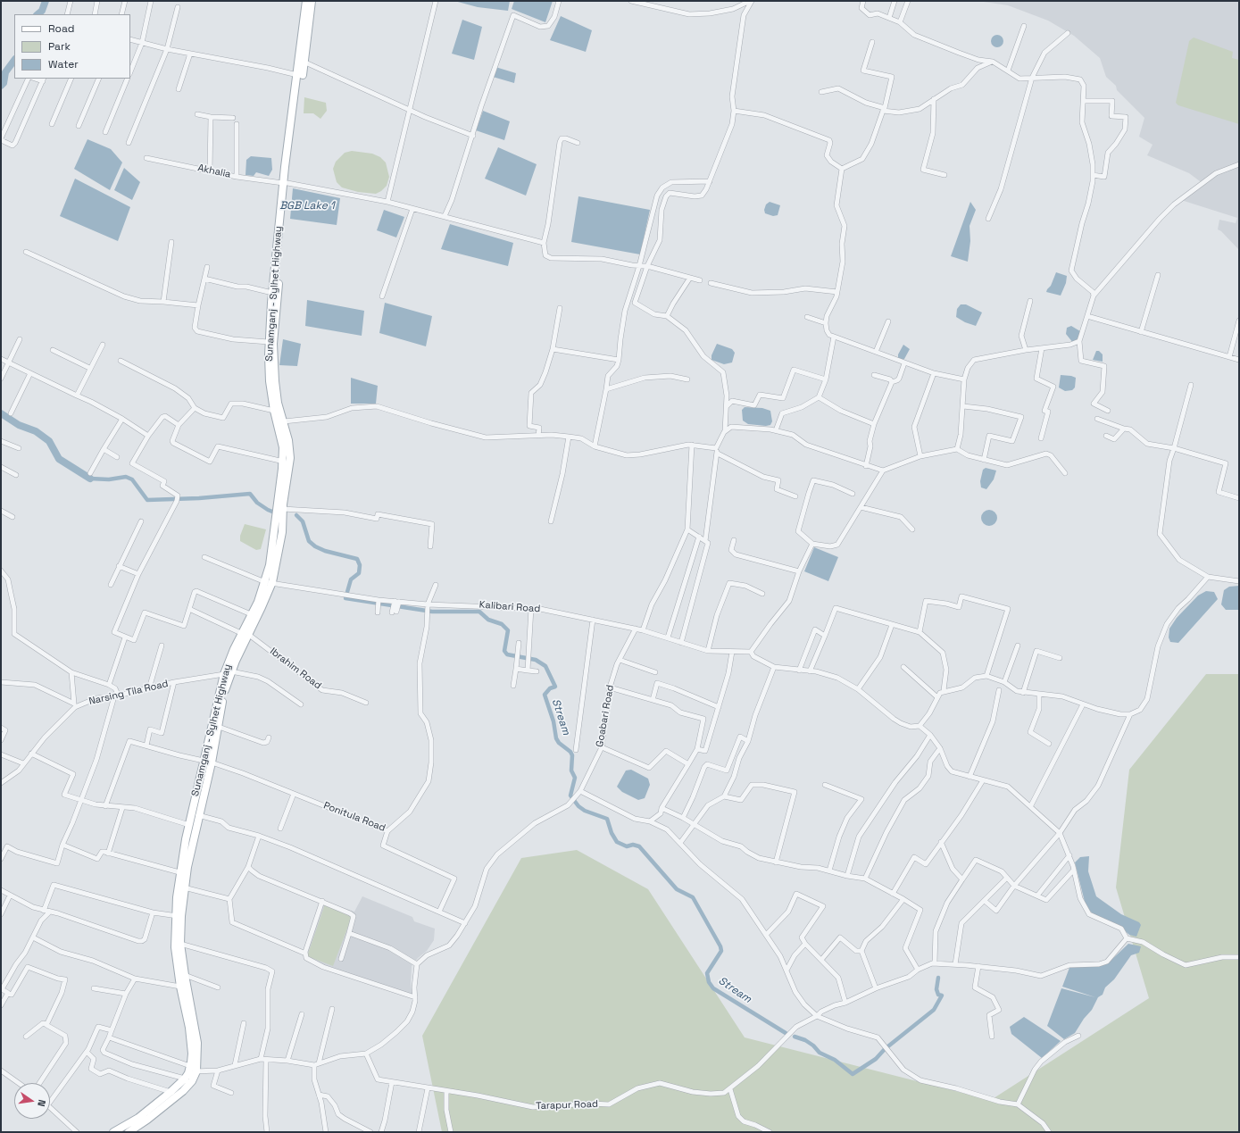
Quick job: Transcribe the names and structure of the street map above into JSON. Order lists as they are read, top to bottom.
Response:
{
  "streets": {
    "main road": ["Sunamganj - Sylhet Highway"],
    "street": [
      "Akhalia",
      "Kalibari Road",
      "Ibrahim Road",
      "Narsing Tila Road",
      "Goabari Road",
      "Ponitula Road",
      "Tarapur Road"
    ]
  },
  "crossings": [
    ["Akhalia", "Sunamganj - Sylhet Highway"],
    ["Sunamganj - Sylhet Highway", "Kalibari Road"],
    ["Sunamganj - Sylhet Highway", "Ibrahim Road"],
    ["Sunamganj - Sylhet Highway", "Narsing Tila Road"],
    ["Sunamganj - Sylhet Highway", "Ponitula Road"],
    ["Kalibari Road", "Goabari Road"],
    ["Kalibari Road", "Ponitula Road"]
  ],
  "water": ["BGB Lake 1", "Stream"],
  "legend": ["Road", "Park", "Water"],
  "north": "right"
}
